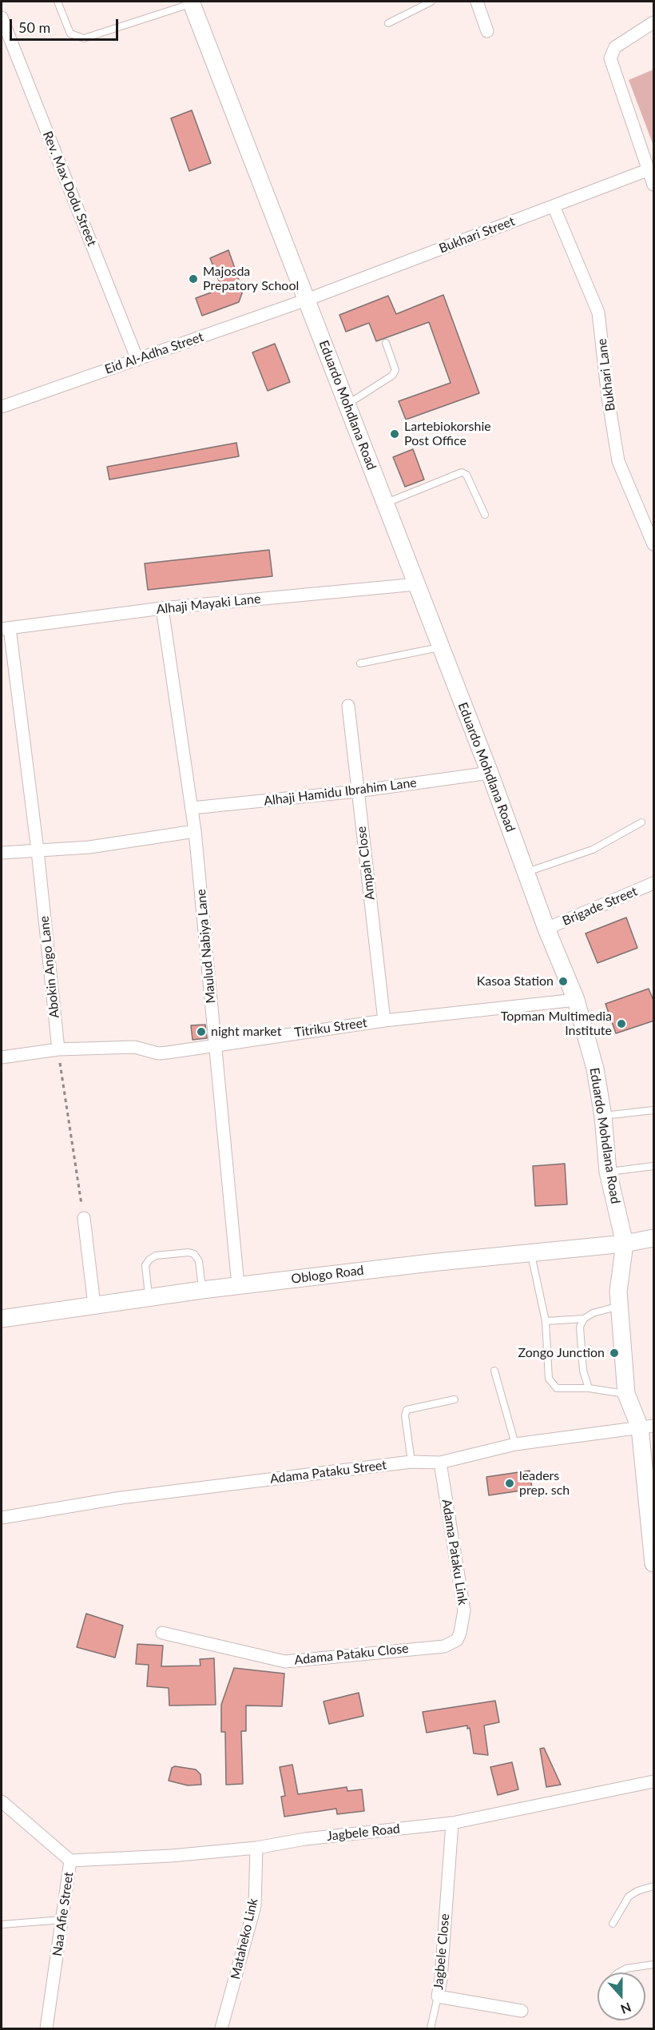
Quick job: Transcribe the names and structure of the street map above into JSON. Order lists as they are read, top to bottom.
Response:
{
  "streets": {
    "main road": ["Eduardo Mohdlana Road", "Oblogo Road"],
    "street": [
      "Rev. Max Dodu Street",
      "Bukhari Street",
      "Eid Al-Adha Street",
      "Bukhari Lane",
      "Alhaji Mayaki Lane",
      "Alhaji Hamidu Ibrahim Lane",
      "Ampah Close",
      "Brigade Street",
      "Maulud Nabiya Lane",
      "Abokin Ango Lane",
      "Titriku Street",
      "Adama Pataku Street",
      "Adama Pataku Link",
      "Adama Pataku Close",
      "Jagbele Road",
      "Naa Afie Street",
      "Mataheko Link",
      "Jagbele Close"
    ]
  },
  "crossings": [
    ["Rev. Max Dodu Street", "Eid Al-Adha Street"],
    ["Bukhari Street", "Eid Al-Adha Street"],
    ["Bukhari Street", "Bukhari Lane"],
    ["Bukhari Street", "Eduardo Mohdlana Road"],
    ["Eid Al-Adha Street", "Eduardo Mohdlana Road"],
    ["Eduardo Mohdlana Road", "Alhaji Mayaki Lane"],
    ["Eduardo Mohdlana Road", "Alhaji Hamidu Ibrahim Lane"],
    ["Eduardo Mohdlana Road", "Brigade Street"],
    ["Eduardo Mohdlana Road", "Titriku Street"],
    ["Eduardo Mohdlana Road", "Oblogo Road"],
    ["Eduardo Mohdlana Road", "Adama Pataku Street"],
    ["Alhaji Mayaki Lane", "Maulud Nabiya Lane"],
    ["Alhaji Mayaki Lane", "Abokin Ango Lane"],
    ["Alhaji Hamidu Ibrahim Lane", "Ampah Close"],
    ["Alhaji Hamidu Ibrahim Lane", "Maulud Nabiya Lane"],
    ["Ampah Close", "Titriku Street"],
    ["Maulud Nabiya Lane", "Titriku Street"],
    ["Maulud Nabiya Lane", "Oblogo Road"],
    ["Abokin Ango Lane", "Titriku Street"],
    ["Adama Pataku Street", "Adama Pataku Link"],
    ["Adama Pataku Link", "Adama Pataku Close"],
    ["Jagbele Road", "Naa Afie Street"],
    ["Jagbele Road", "Mataheko Link"],
    ["Jagbele Road", "Jagbele Close"]
  ],
  "places": [
    "Majosda Prepatory School",
    "Lartebiokorshie Post Office",
    "Kasoa Station",
    "Topman Multimedia Institute",
    "night market",
    "Zongo Junction",
    "leaders prep. sch"
  ],
  "scale_bar": "50 m",
  "north": "bottom"
}
